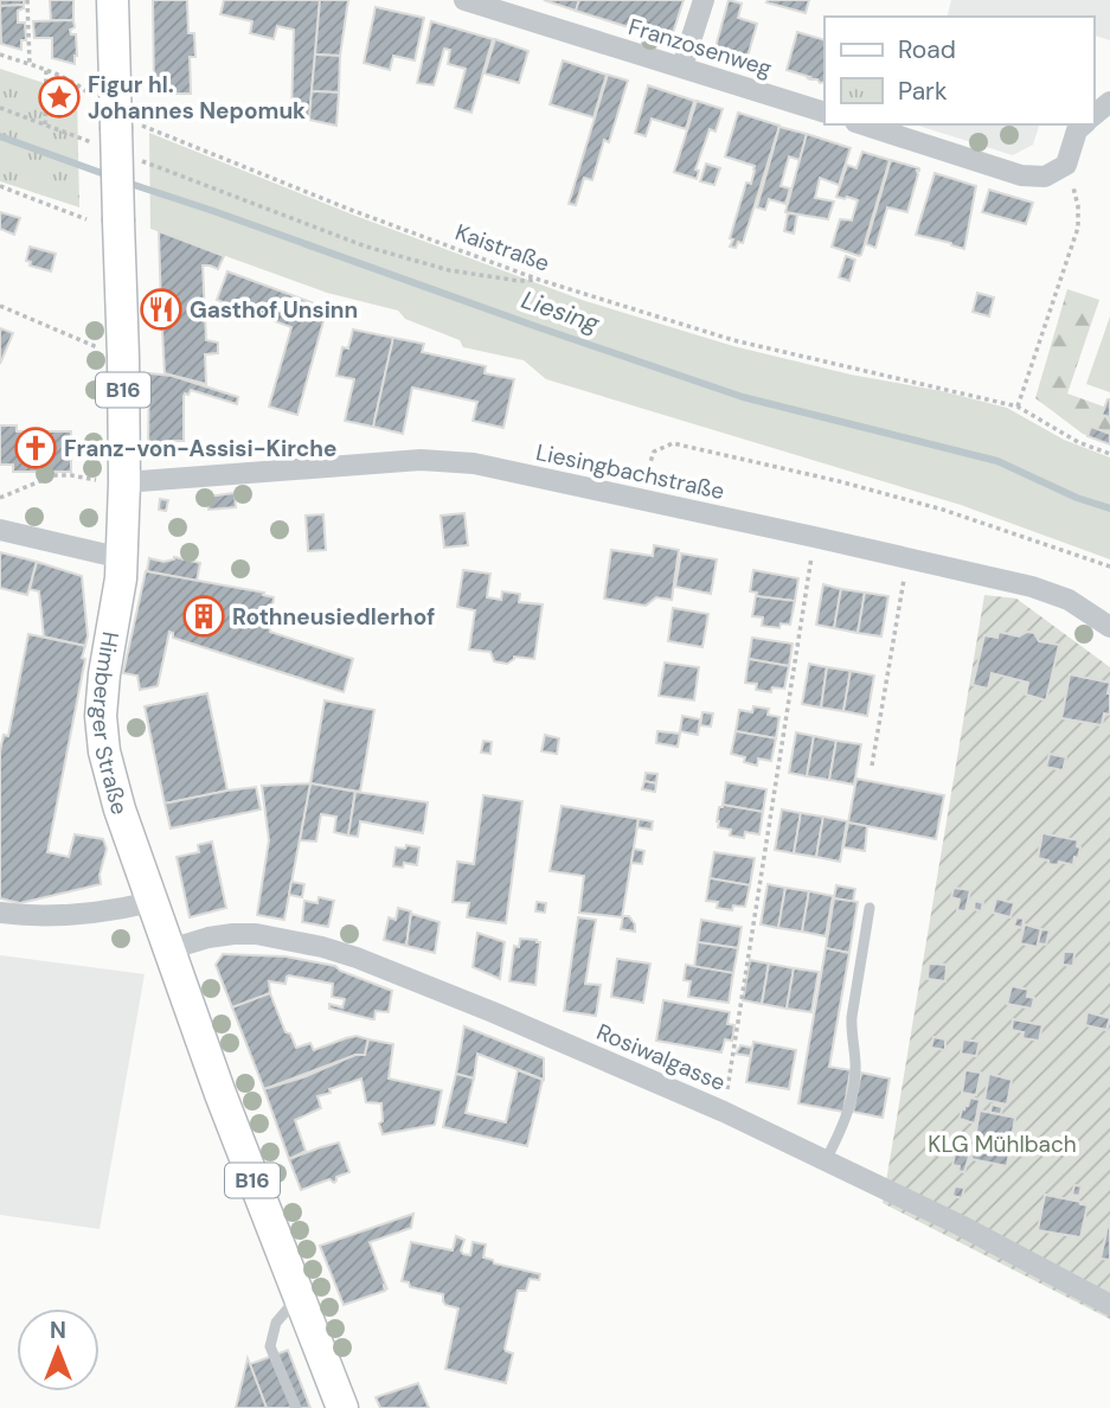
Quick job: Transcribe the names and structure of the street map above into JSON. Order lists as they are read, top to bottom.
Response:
{
  "streets": {
    "main road": ["B16", "Himberger Straße"],
    "street": ["Franzosenweg", "Liesingbachstraße", "Rosiwalgasse"],
    "path": ["Kaistraße"]
  },
  "crossings": [
    ["Kaistraße", "Himberger Straße"],
    ["Liesingbachstraße", "Himberger Straße"],
    ["Himberger Straße", "Rosiwalgasse"]
  ],
  "water": ["Liesing"],
  "parks": ["KLG Mühlbach"],
  "places": {
    "place": ["Figur hl. Johannes Nepomuk"],
    "restaurant": ["Gasthof Unsinn"],
    "church": ["Franz-von-Assisi-Kirche"],
    "building": ["Rothneusiedlerhof"]
  },
  "legend": ["Road", "Park"],
  "north": "top"
}
